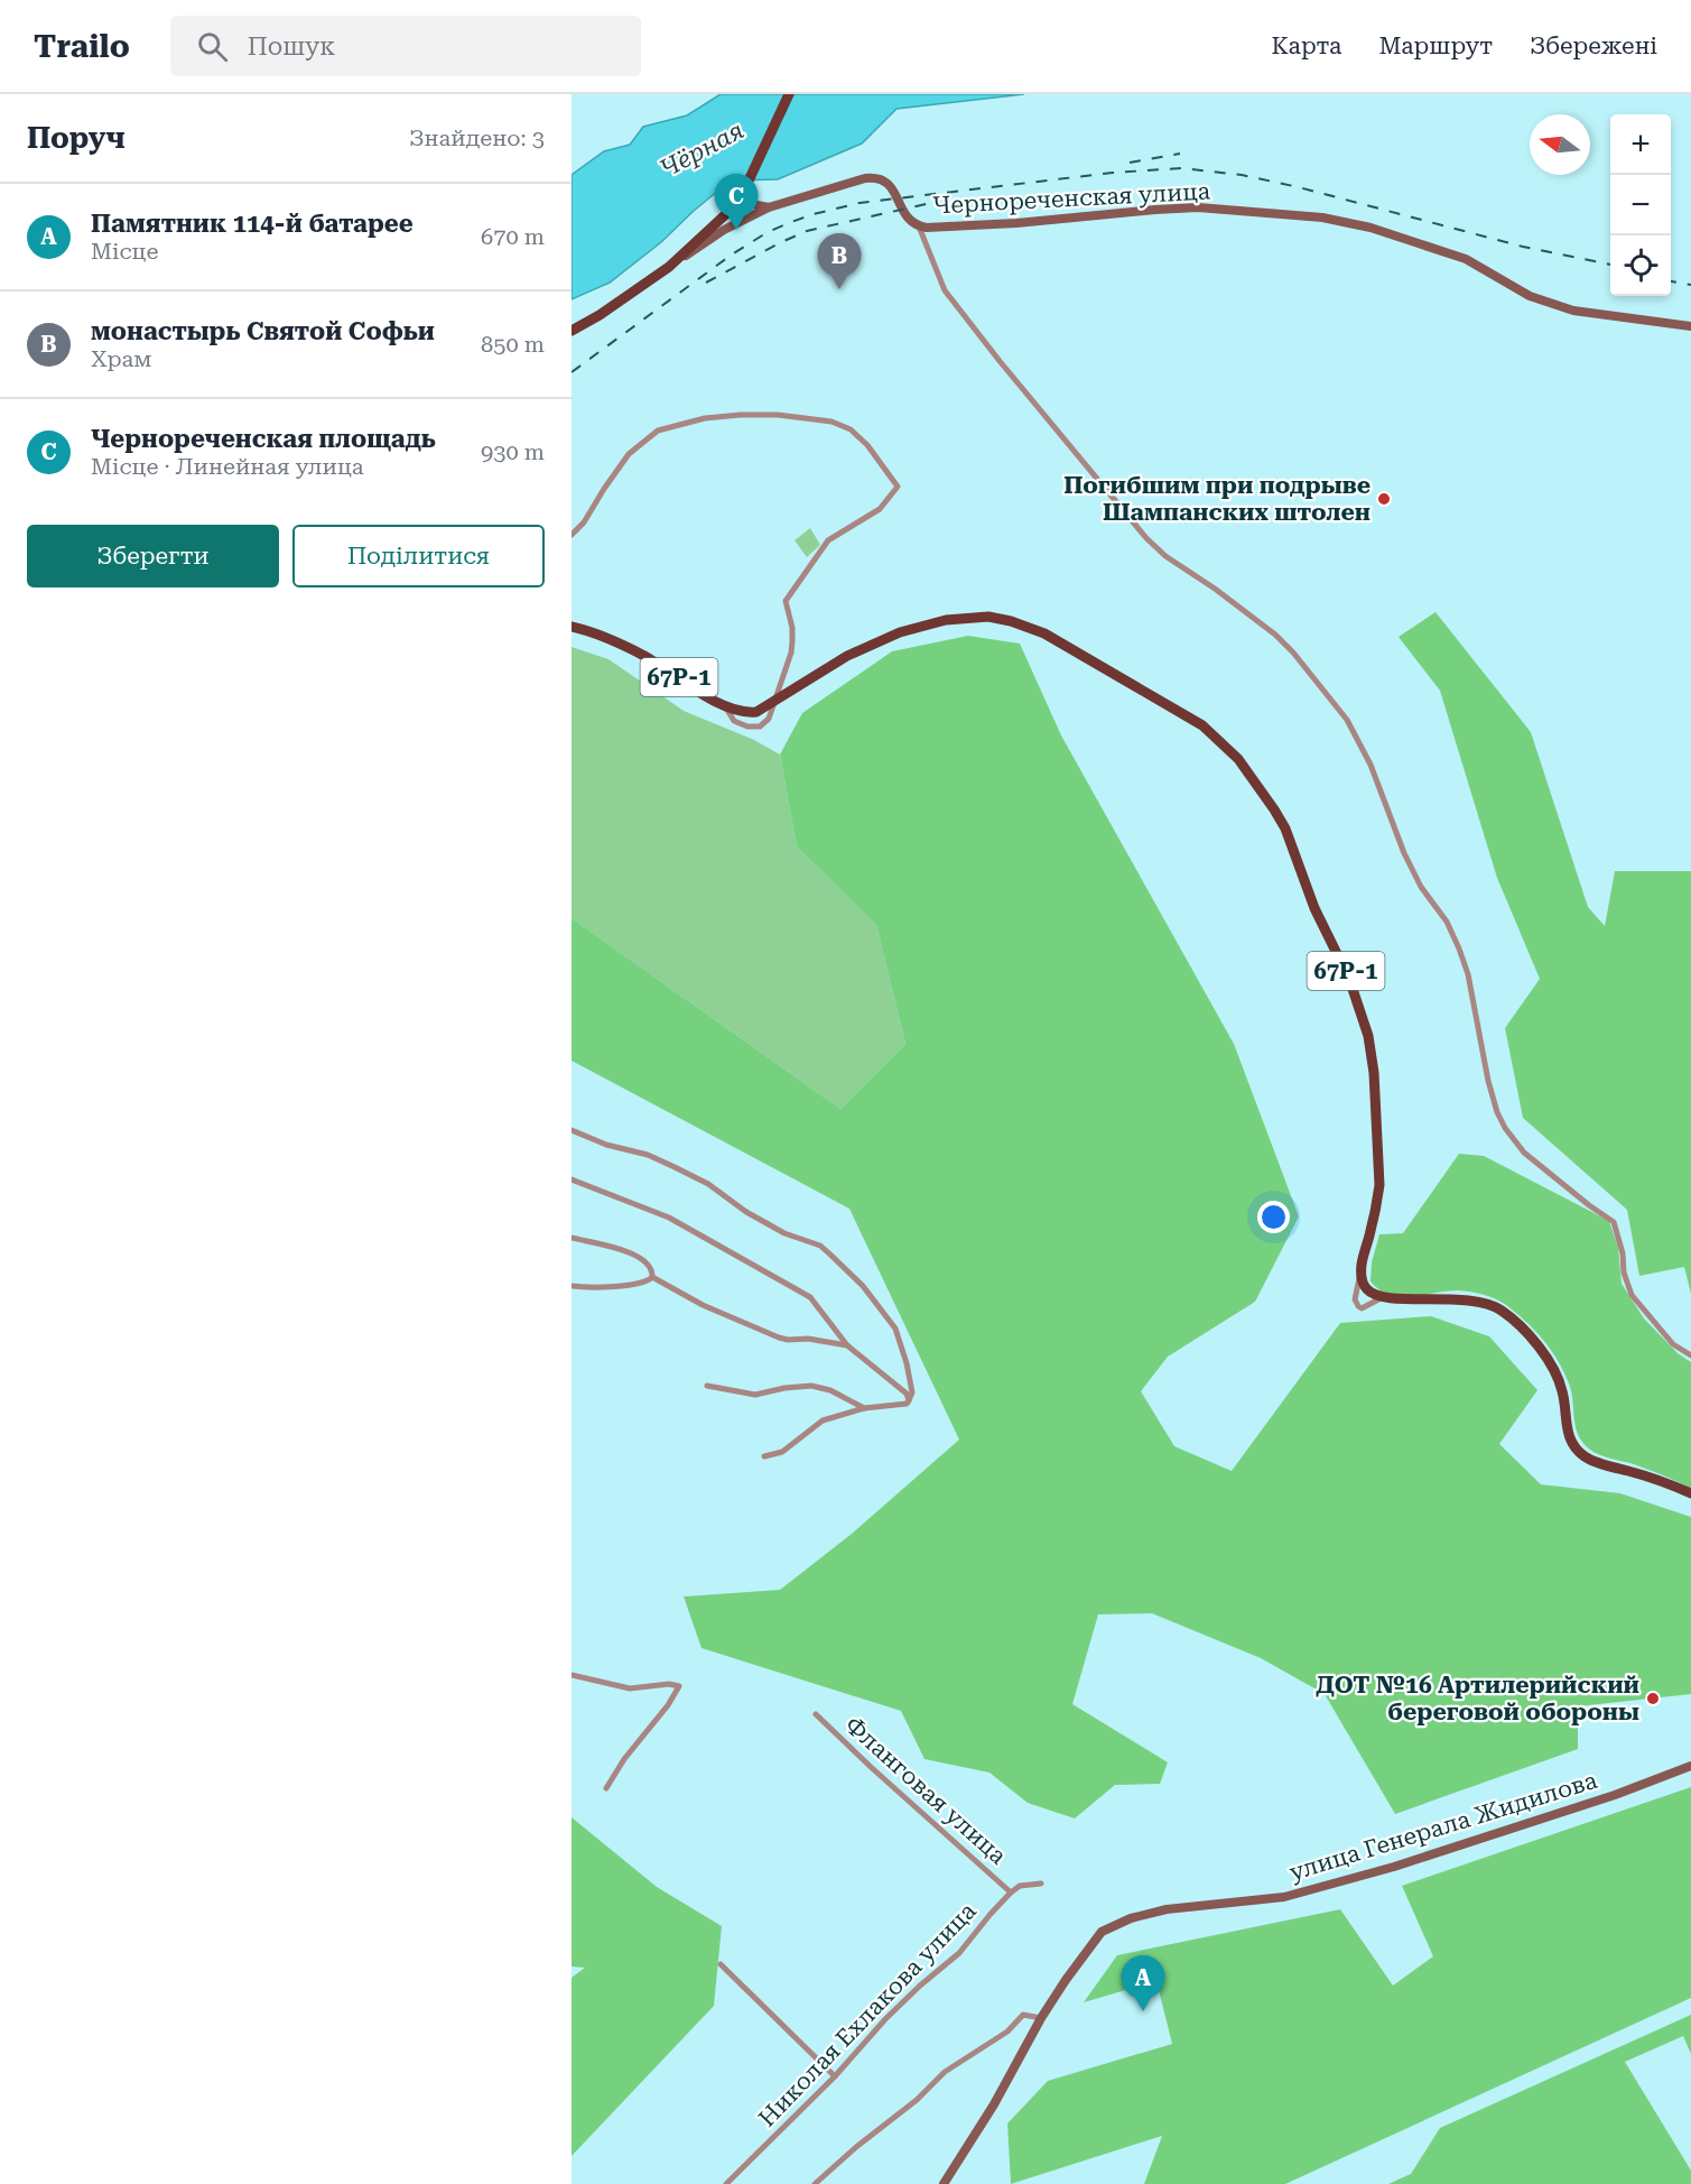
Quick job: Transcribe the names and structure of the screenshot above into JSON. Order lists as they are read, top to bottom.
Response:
{
  "streets": {
    "main road": ["Чернореченская улица", "67Р-1", "улица Генерала Жидилова"],
    "street": ["Фланговая улица", "Николая Ехлакова улица"]
  },
  "crossings": [
    ["Фланговая улица", "Николая Ехлакова улица"]
  ],
  "water": ["Чёрная"],
  "places": ["Погибшим при подрыве Шампанских штолен", "ДОТ №16 Артилерийский береговой обороны"],
  "north": "left",
  "page": {
    "header": "Trailo",
    "search": "Пошук",
    "nav": ["Карта", "Маршрут", "Збережені"],
    "heading": ["Поруч", "Знайдено: 3"],
    "map_buttons": ["+", "−"],
    "pins": ["C", "B", "A"],
    "list": [
      {
        "mark": "A",
        "name": "Памятник 114-й батарее",
        "note": "Місце",
        "value": "670 m"
      },
      {
        "mark": "B",
        "name": "монастырь Святой Софьи",
        "note": "Храм",
        "value": "850 m"
      },
      {
        "mark": "C",
        "name": "Чернореченская площадь",
        "note": "Місце · Линейная улица",
        "value": "930 m"
      }
    ],
    "buttons": ["Зберегти", "Поділитися"]
  }
}
